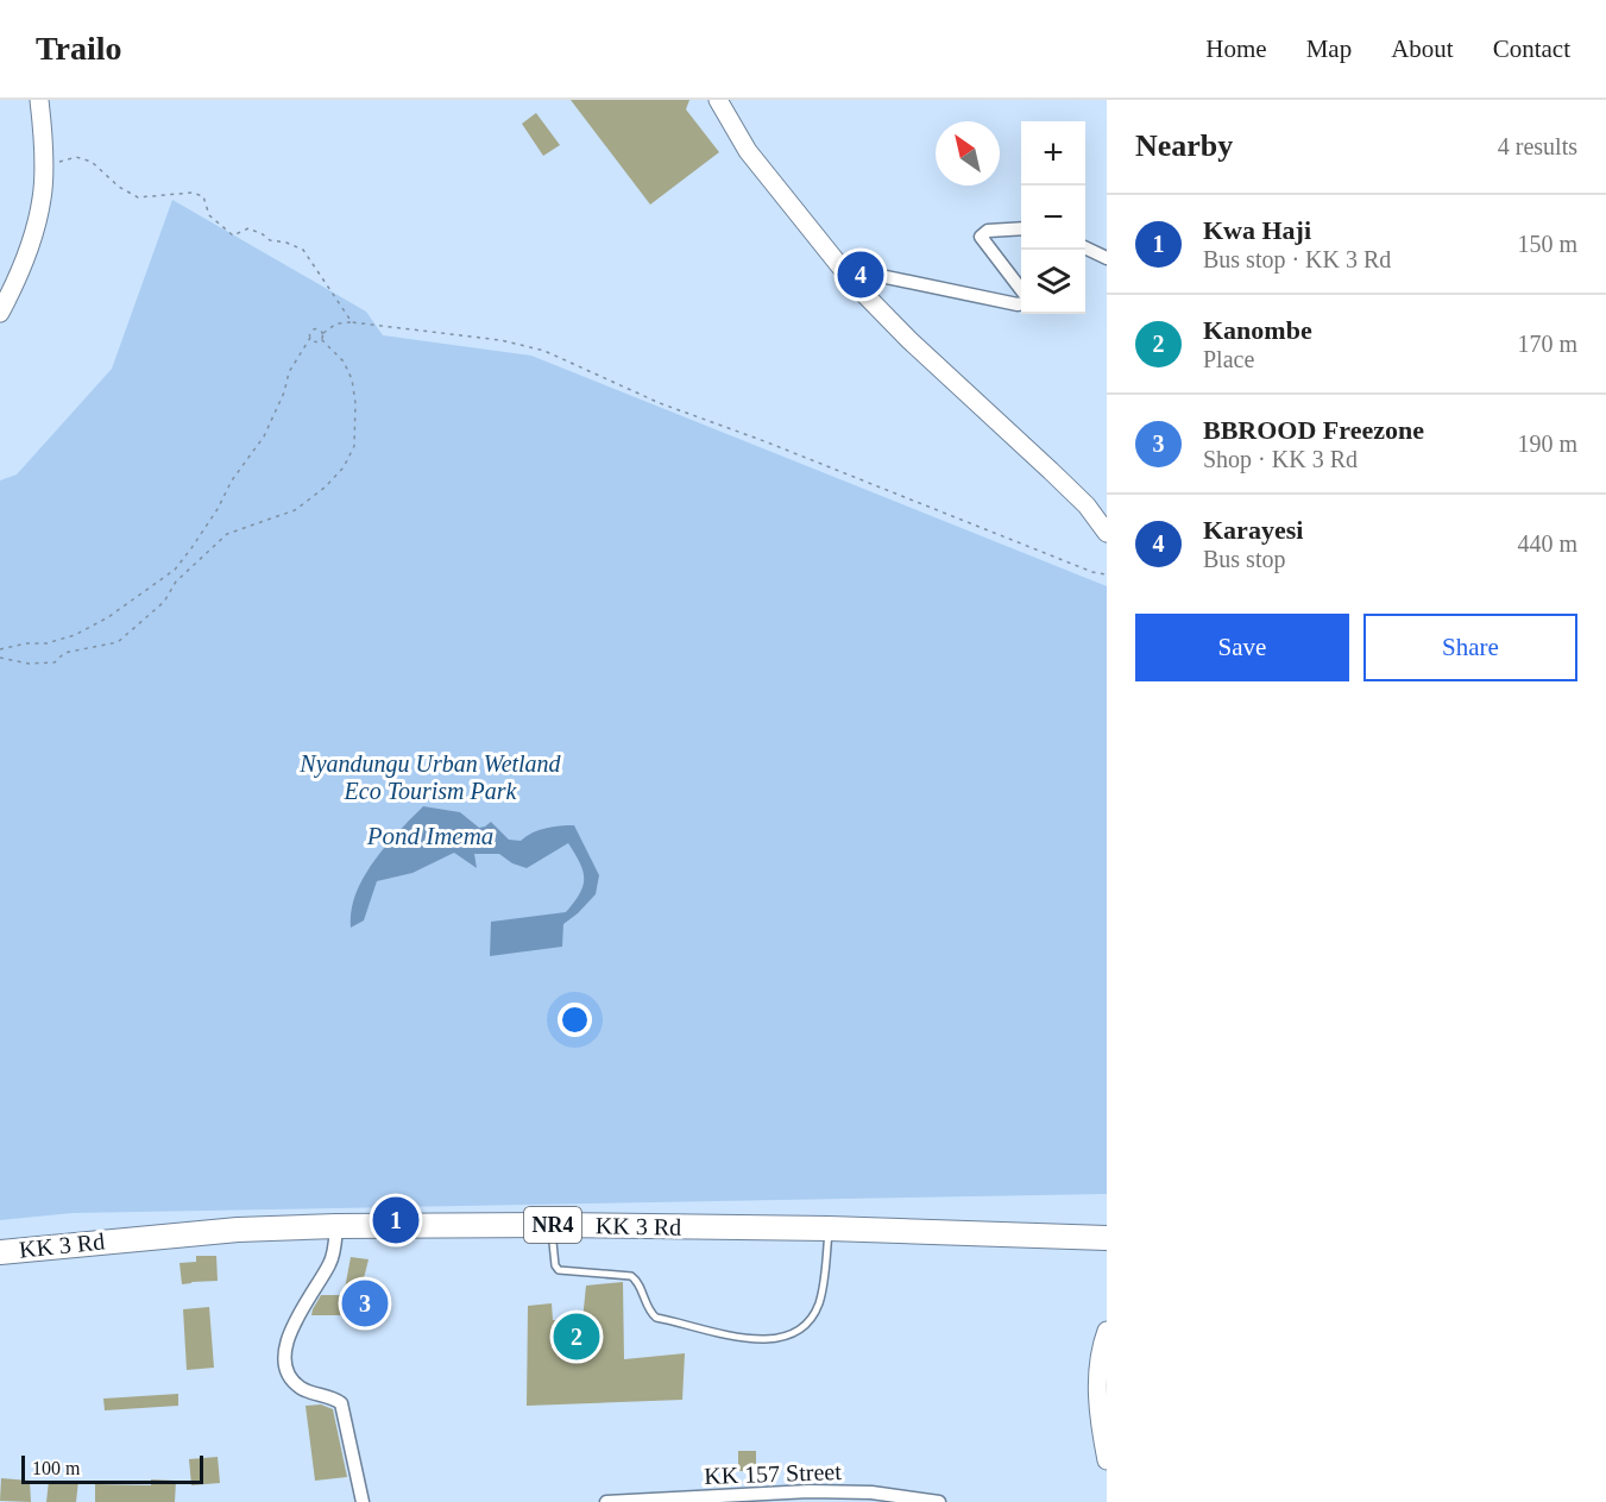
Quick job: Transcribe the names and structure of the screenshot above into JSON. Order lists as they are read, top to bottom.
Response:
{
  "streets": {
    "highway": ["NR4", "KK 3 Rd"],
    "street": ["KK 157 Street"]
  },
  "water": ["Pond Imema"],
  "parks": ["Nyandungu Urban Wetland Eco Tourism Park"],
  "scale_bar": "100 m",
  "north": "top left",
  "page": {
    "header": "Trailo",
    "nav": [
      "Home",
      "Map",
      "About",
      "Contact"
    ],
    "heading": ["Nearby", "4 results"],
    "map_buttons": ["+", "−"],
    "list": [
      {
        "mark": "1",
        "name": "Kwa Haji",
        "note": "Bus stop · KK 3 Rd",
        "value": "150 m"
      },
      {
        "mark": "2",
        "name": "Kanombe",
        "note": "Place",
        "value": "170 m"
      },
      {
        "mark": "3",
        "name": "BBROOD Freezone",
        "note": "Shop · KK 3 Rd",
        "value": "190 m"
      },
      {
        "mark": "4",
        "name": "Karayesi",
        "note": "Bus stop",
        "value": "440 m"
      }
    ],
    "pins": [
      "4",
      "1",
      "3",
      "2"
    ],
    "buttons": ["Save", "Share"],
    "scale": "100 m"
  }
}
